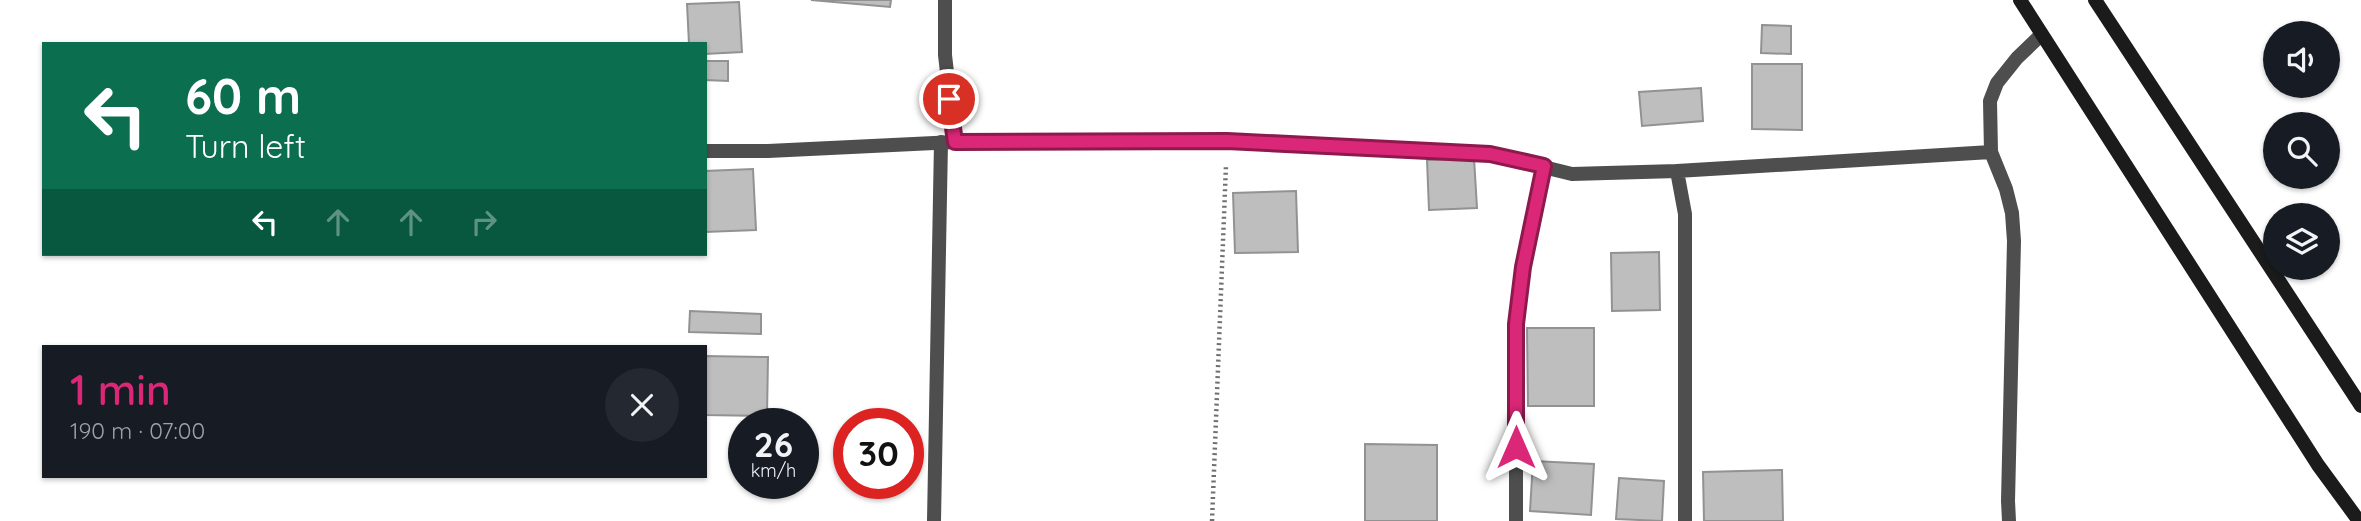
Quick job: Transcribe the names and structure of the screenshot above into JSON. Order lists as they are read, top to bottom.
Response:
{
  "page": {
    "turn": ["60 m", "Turn left"],
    "heading": ["1 min", "190 m · 07:00"],
    "speed": "26 km/h",
    "limit": "30"
  }
}
